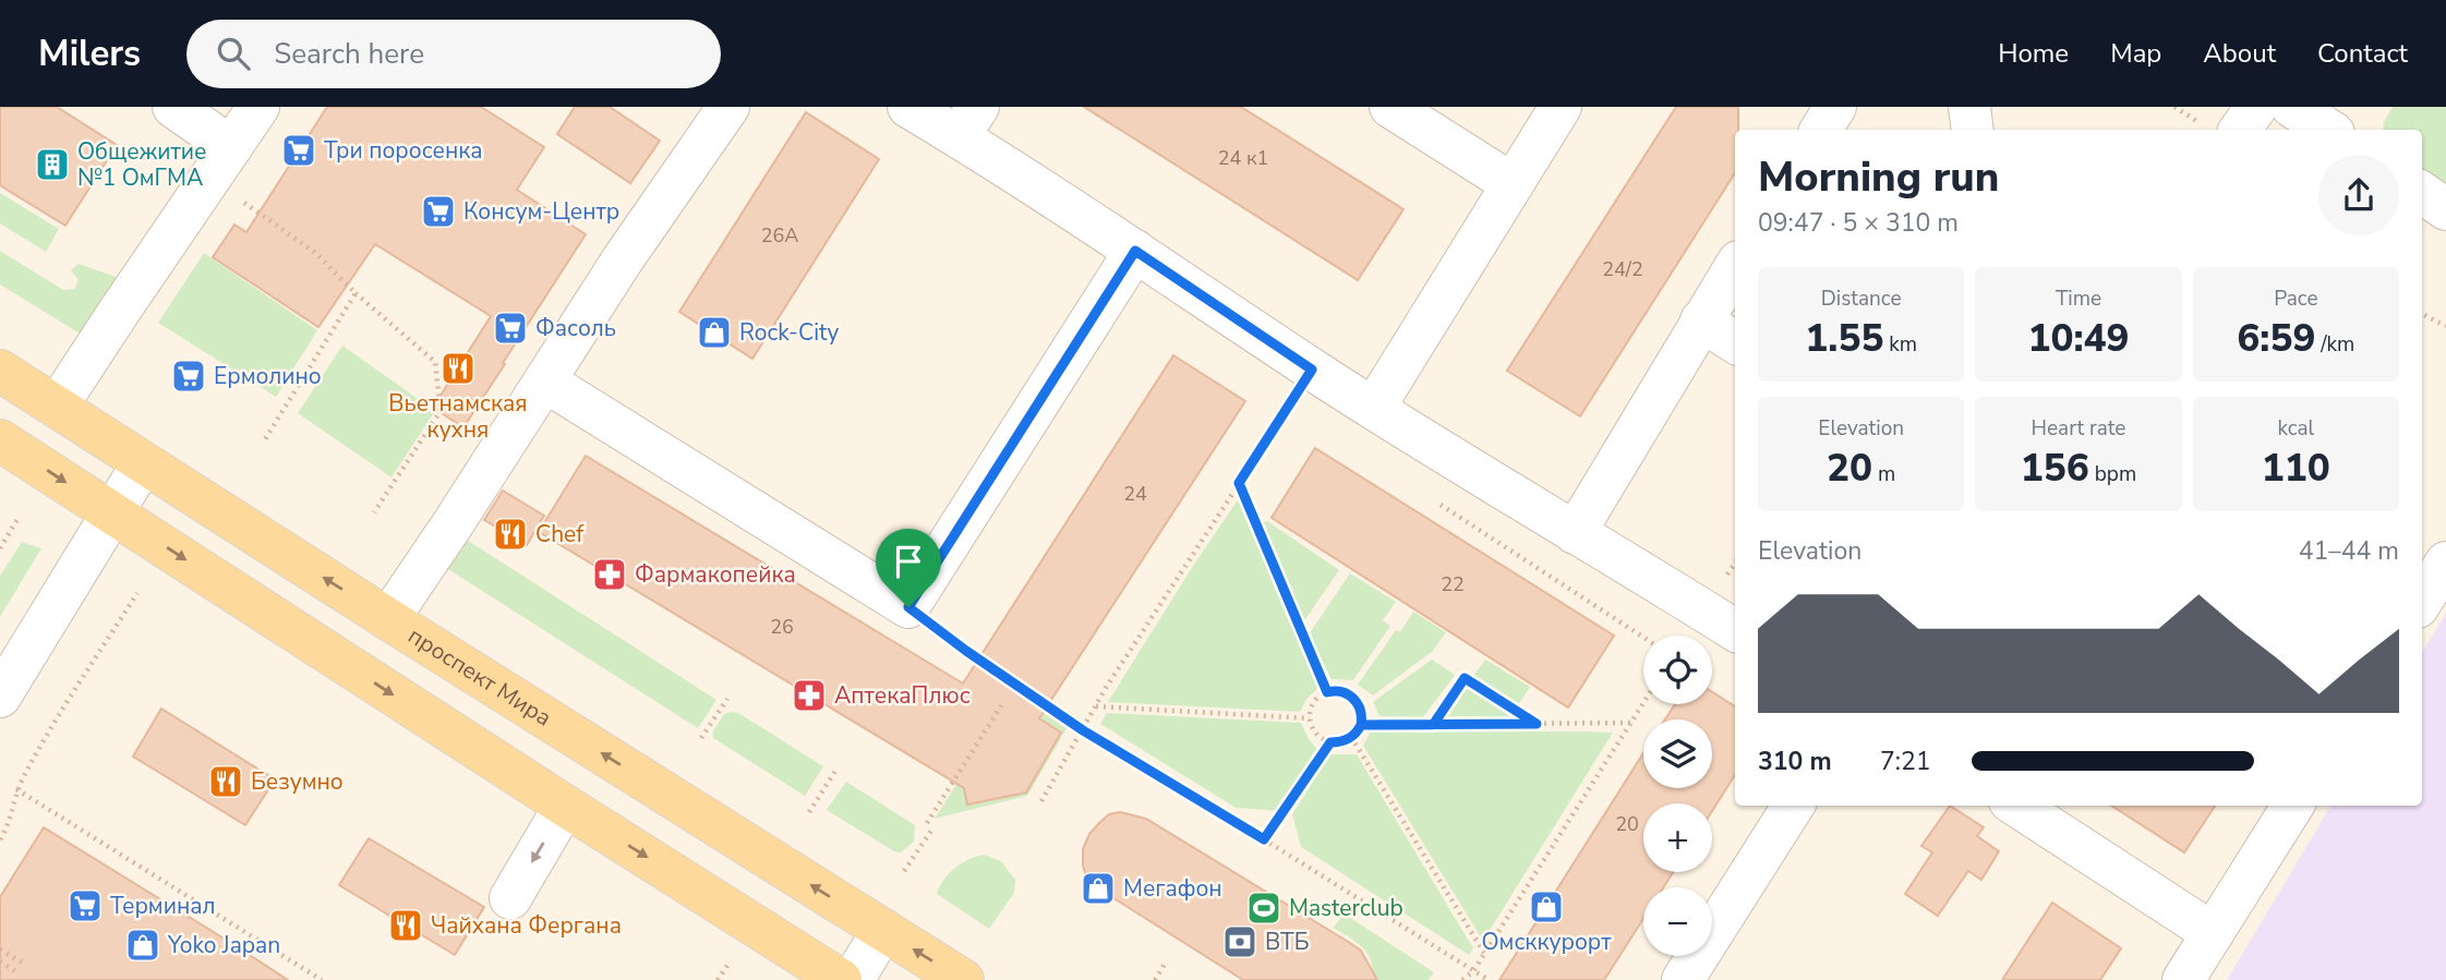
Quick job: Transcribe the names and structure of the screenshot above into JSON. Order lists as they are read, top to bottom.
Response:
{
  "streets": {
    "main road": ["проспект Мира"]
  },
  "places": {
    "supermarket": [
      "Три поросенка",
      "Консум-Центр",
      "Фасоль",
      "Ермолино",
      "Терминал"
    ],
    "building": ["Общежитие №1 ОмГМА"],
    "shop": [
      "Rock-City",
      "Мегафон",
      "Омсккурорт",
      "Yoko Japan"
    ],
    "restaurant": [
      "Вьетнамская кухня",
      "Chef",
      "Безумно",
      "Чайхана Фергана"
    ],
    "pharmacy": ["Фармакопейка", "АптекаПлюс"],
    "sports": ["Masterclub"],
    "bank": ["ВТБ"]
  },
  "house_numbers": [
    "24 к1",
    "26А",
    "24/2",
    "24",
    "22",
    "26",
    "20"
  ],
  "page": {
    "header": "Milers",
    "search": "Search here",
    "nav": [
      "Home",
      "Map",
      "About",
      "Contact"
    ],
    "heading": ["Morning run", "09:47 · 5 × 310 m"],
    "stats": [
      ["Distance", "1.55 km"],
      ["Time", "10:49"],
      ["Pace", "6:59 /km"],
      ["Elevation", "20 m"],
      ["Heart rate", "156 bpm"],
      ["kcal", "110"]
    ],
    "chart": ["Elevation", "41–44 m"],
    "map_buttons": ["+", "−"],
    "list": [
      {
        "name": "310 m",
        "note": "7:21"
      }
    ]
  }
}
